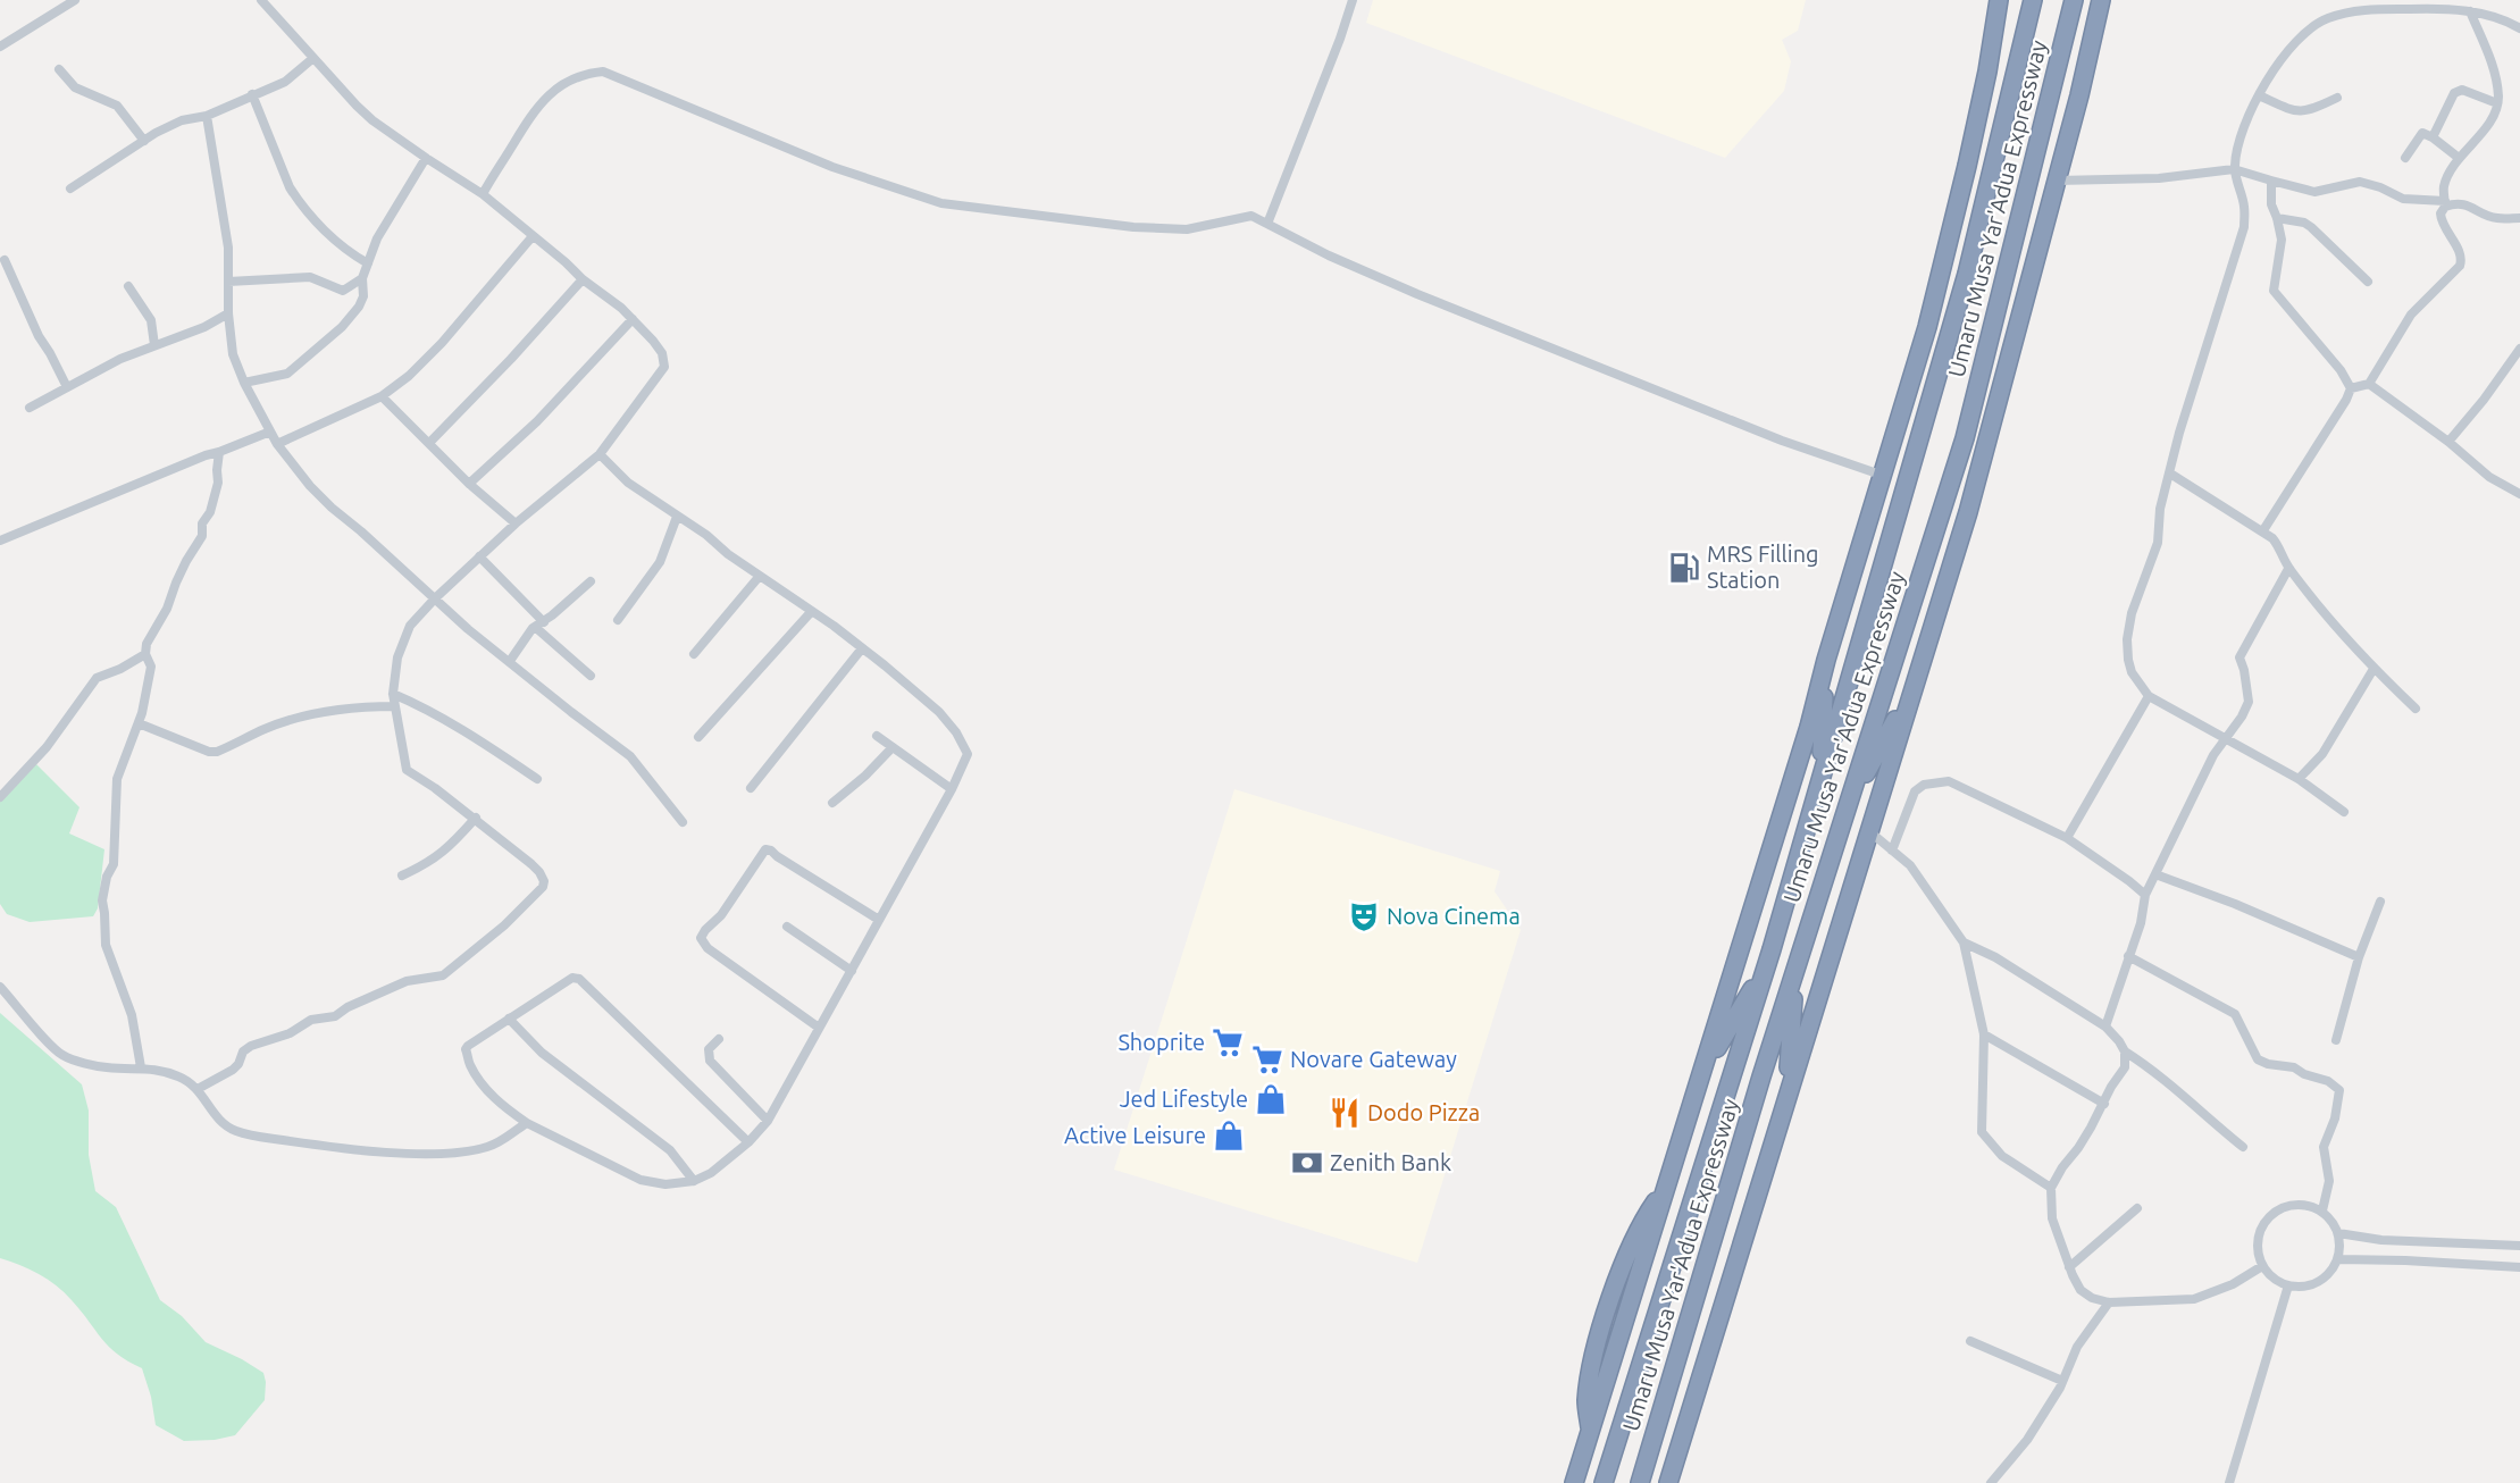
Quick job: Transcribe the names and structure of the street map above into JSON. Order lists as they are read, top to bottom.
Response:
{
  "streets": {
    "highway": ["Umaru Musa Yar'Adua Expressway"]
  },
  "places": {
    "fuel station": ["MRS Filling Station"],
    "theatre": ["Nova Cinema"],
    "supermarket": ["Shoprite", "Novare Gateway"],
    "shop": ["Jed Lifestyle", "Active Leisure"],
    "restaurant": ["Dodo Pizza"],
    "bank": ["Zenith Bank"]
  }
}
